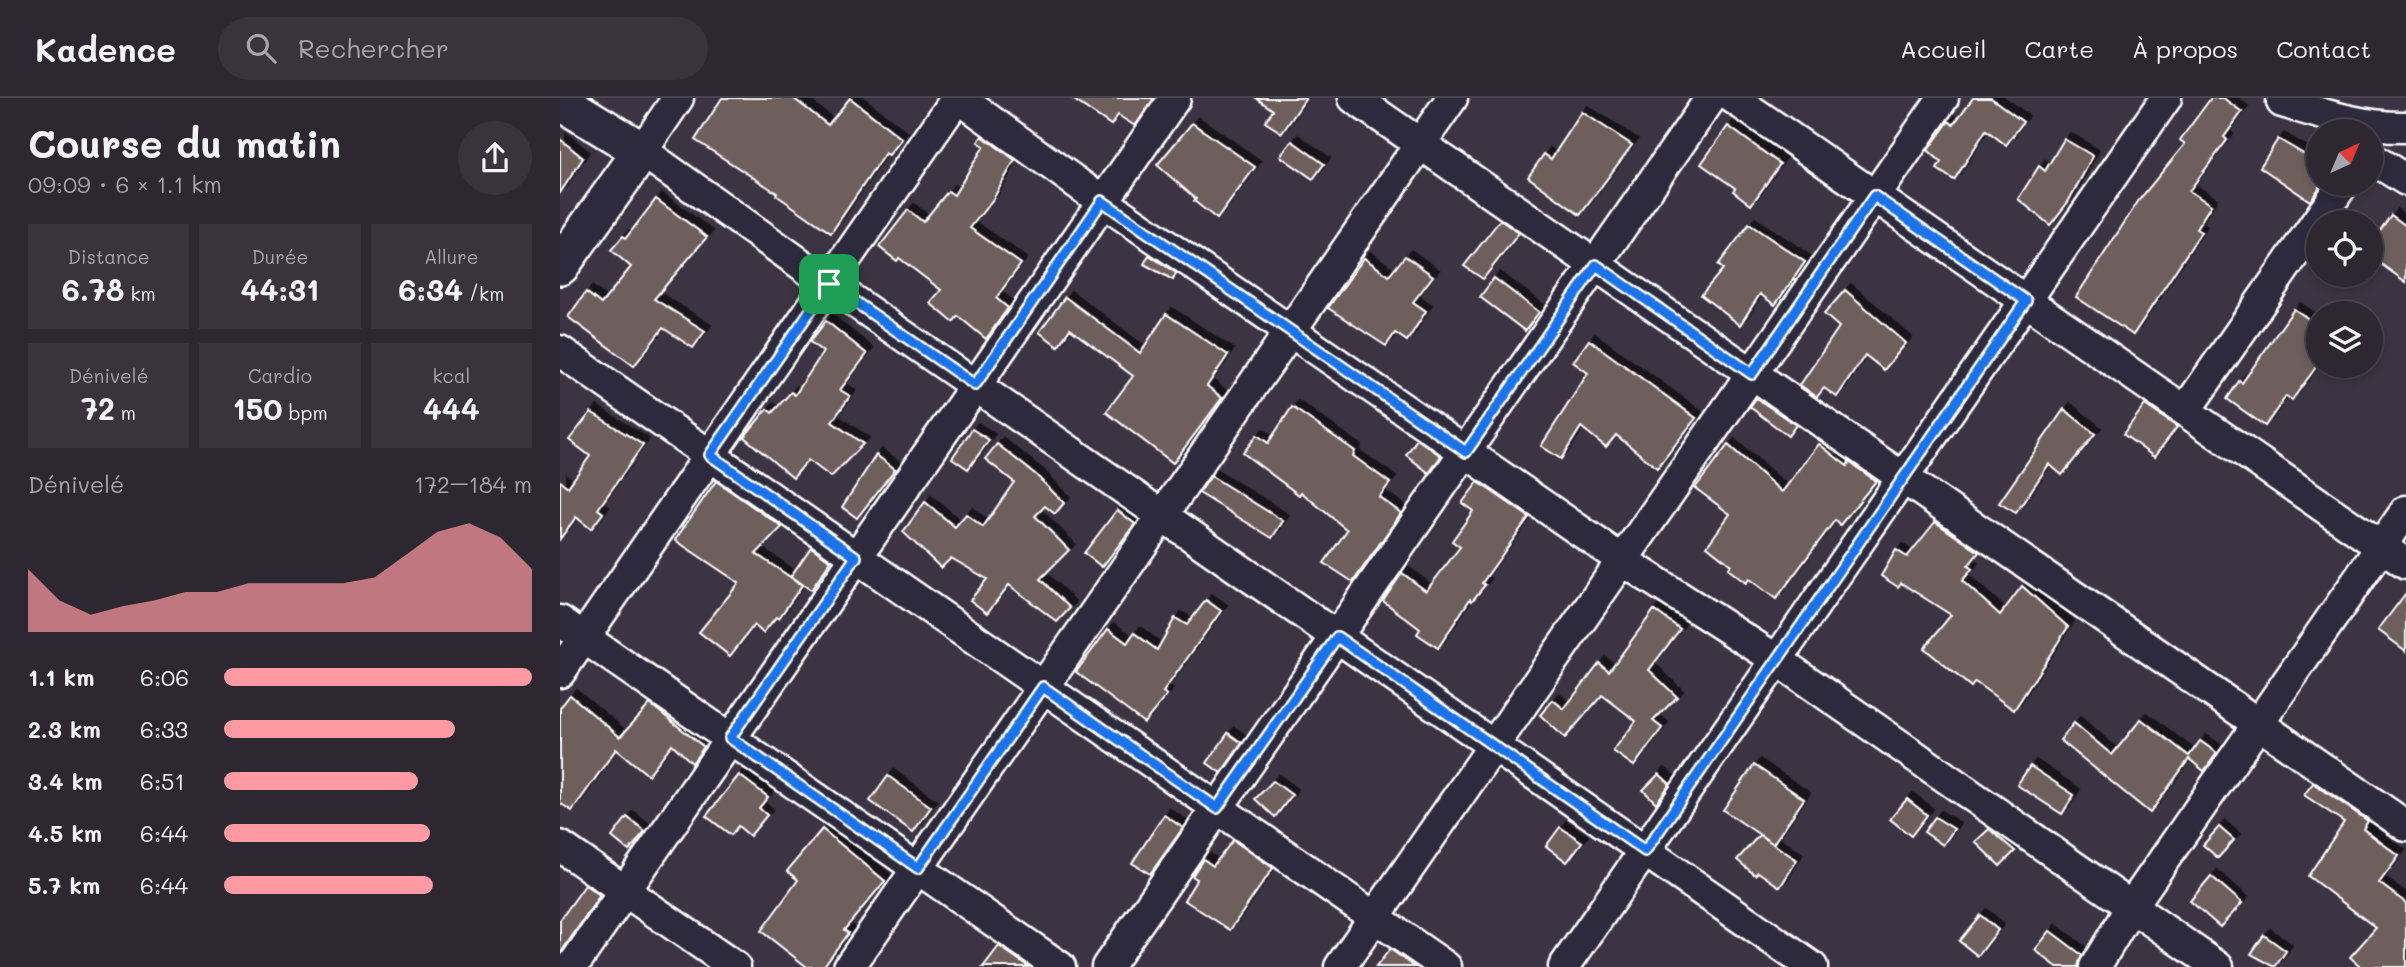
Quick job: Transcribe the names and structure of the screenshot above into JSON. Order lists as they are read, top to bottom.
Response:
{
  "north": "top right",
  "page": {
    "header": "Kadence",
    "search": "Rechercher",
    "nav": [
      "Accueil",
      "Carte",
      "À propos",
      "Contact"
    ],
    "heading": ["Course du matin", "09:09 · 6 × 1.1 km"],
    "stats": [
      ["Distance", "6.78 km"],
      ["Durée", "44:31"],
      ["Allure", "6:34 /km"],
      ["Dénivelé", "72 m"],
      ["Cardio", "150 bpm"],
      ["kcal", "444"]
    ],
    "chart": ["Dénivelé", "172–184 m"],
    "list": [
      {
        "name": "1.1 km",
        "note": "6:06"
      },
      {
        "name": "2.3 km",
        "note": "6:33"
      },
      {
        "name": "3.4 km",
        "note": "6:51"
      },
      {
        "name": "4.5 km",
        "note": "6:44"
      },
      {
        "name": "5.7 km",
        "note": "6:44"
      }
    ]
  }
}
